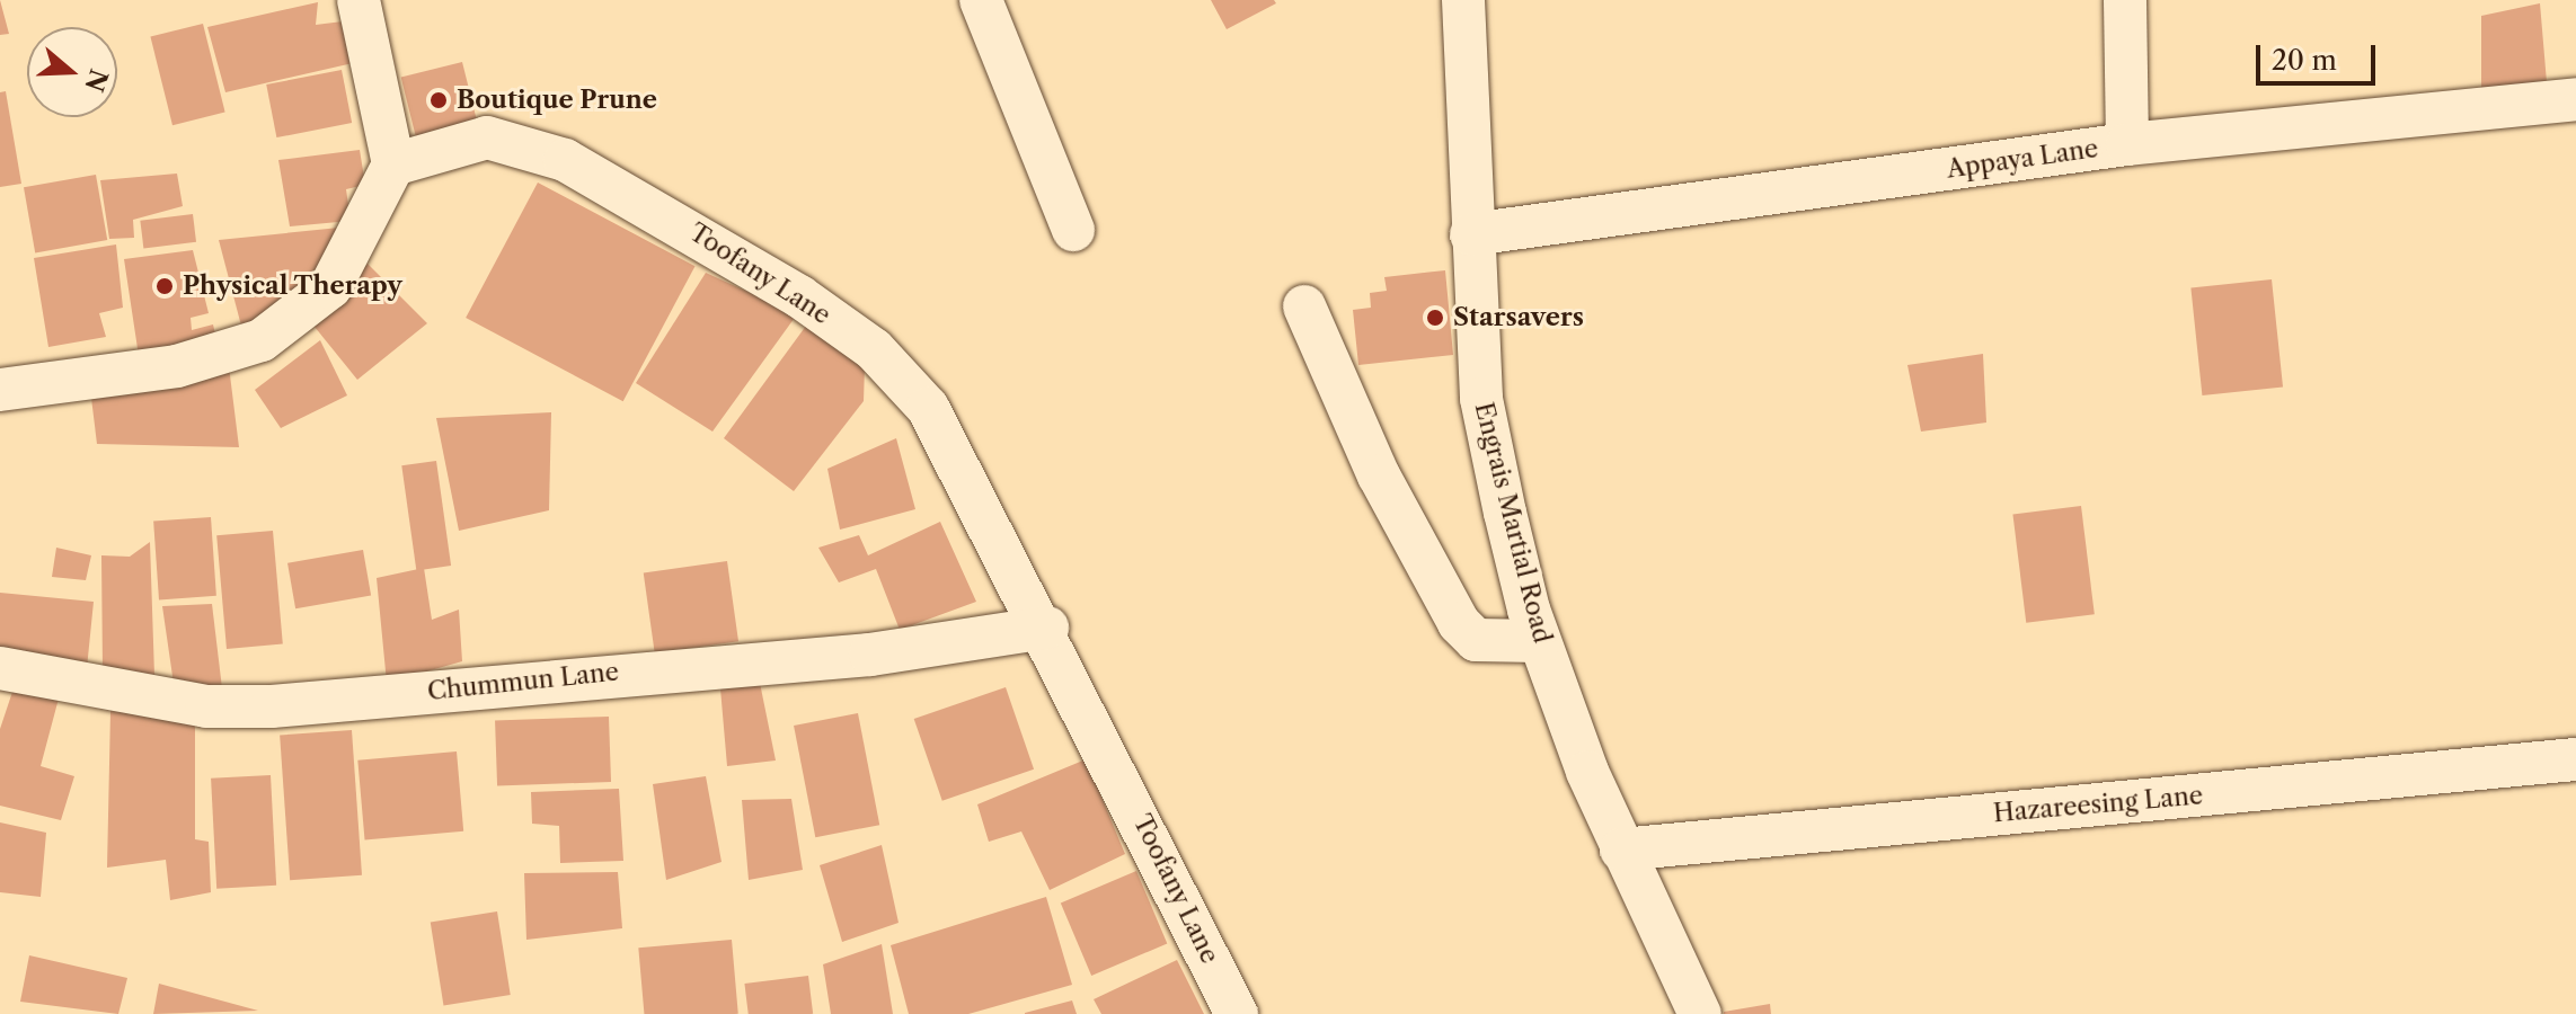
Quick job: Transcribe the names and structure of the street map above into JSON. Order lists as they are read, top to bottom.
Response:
{
  "streets": {
    "street": [
      "Appaya Lane",
      "Toofany Lane",
      "Engrais Martial Road",
      "Chummun Lane",
      "Hazareesing Lane"
    ]
  },
  "crossings": [
    ["Appaya Lane", "Engrais Martial Road"],
    ["Toofany Lane", "Chummun Lane"],
    ["Engrais Martial Road", "Hazareesing Lane"]
  ],
  "places": ["Boutique Prune", "Physical Therapy", "Starsavers"],
  "scale_bar": "20 m",
  "north": "right"
}
